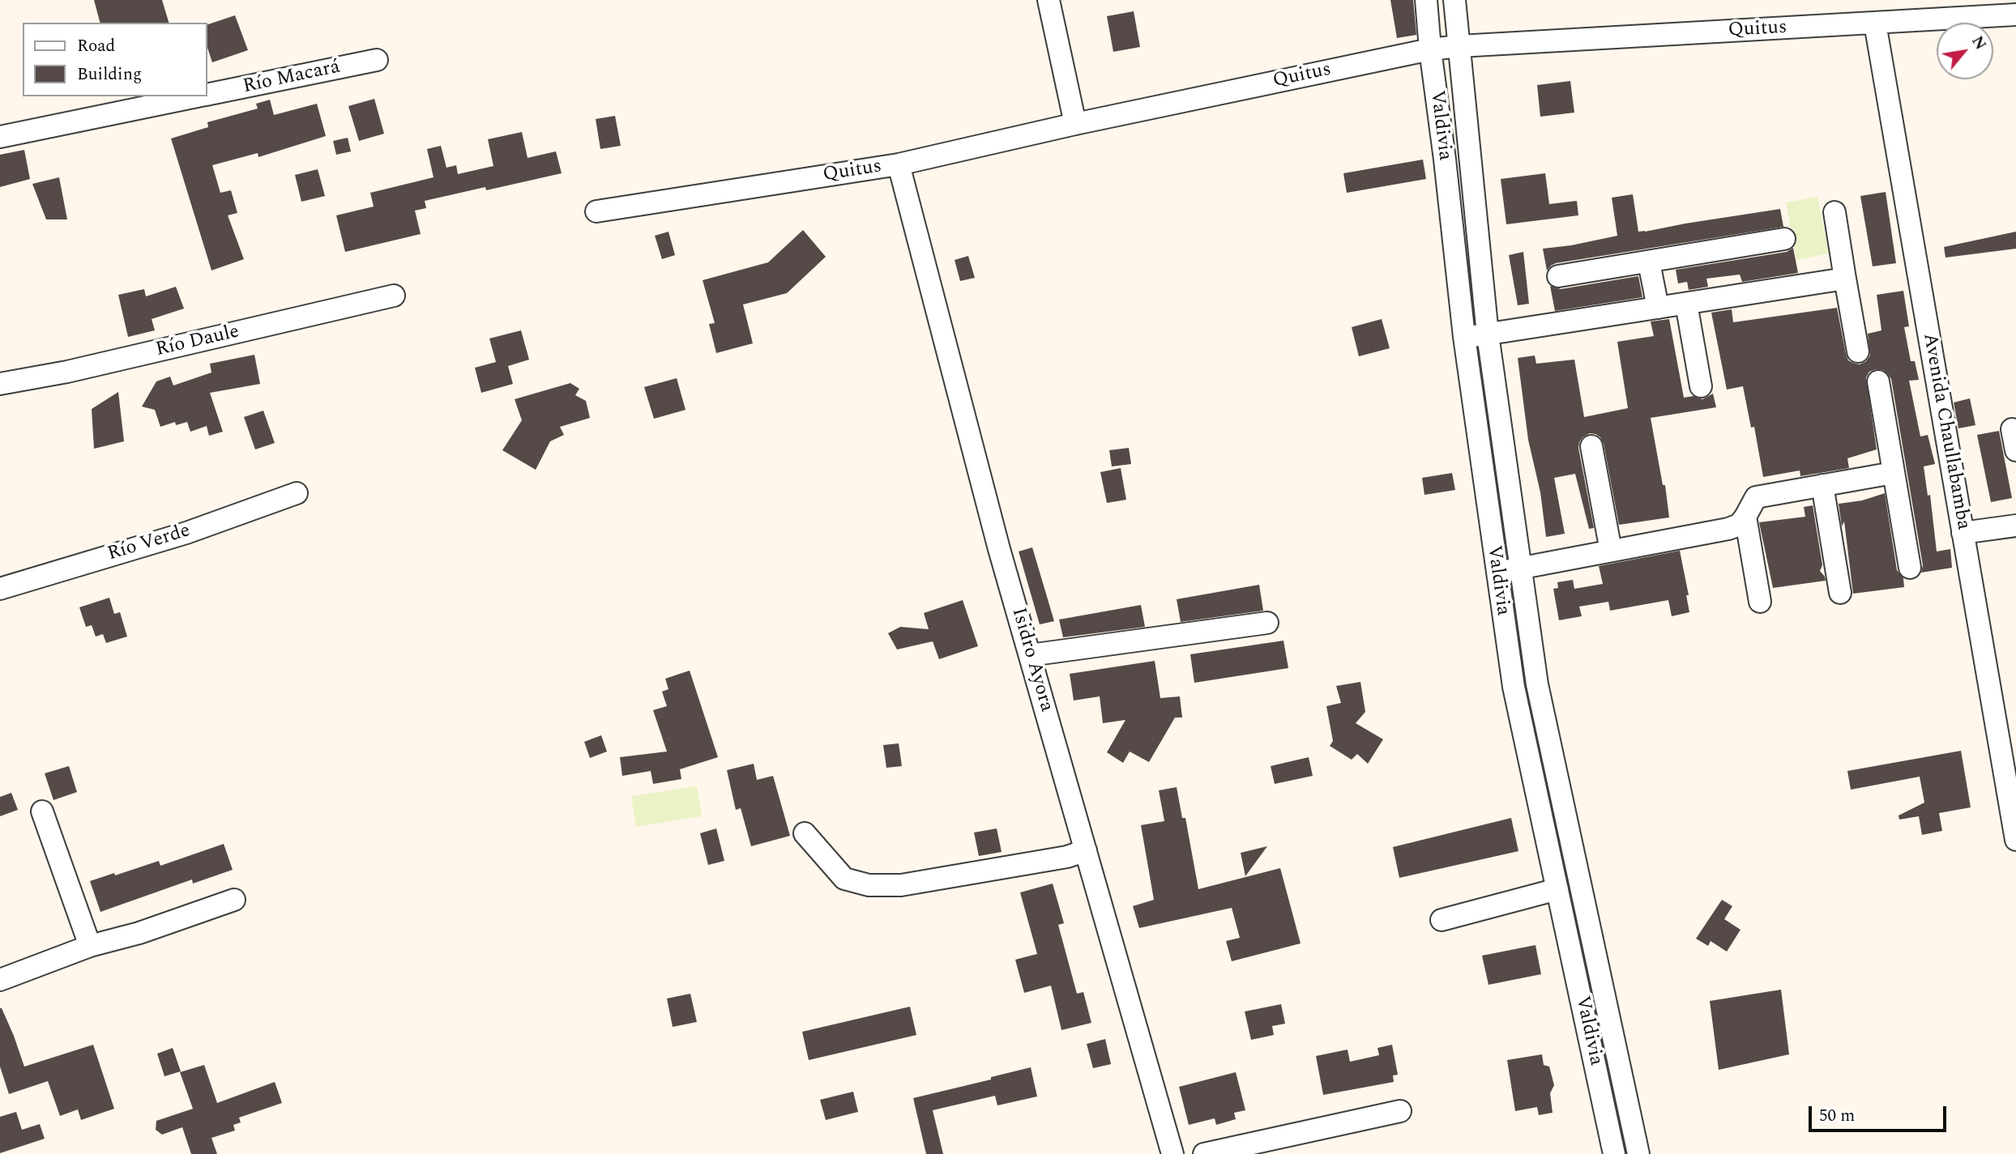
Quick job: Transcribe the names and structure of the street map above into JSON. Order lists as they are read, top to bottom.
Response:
{
  "streets": {
    "street": [
      "Quitus",
      "Río Macará",
      "Valdivia",
      "Río Daule",
      "Avenida Chaullabamba",
      "Río Verde",
      "Isidro Ayora"
    ]
  },
  "crossings": [
    ["Quitus", "Valdivia"],
    ["Quitus", "Avenida Chaullabamba"],
    ["Quitus", "Isidro Ayora"]
  ],
  "legend": ["Road", "Building"],
  "scale_bar": "50 m",
  "north": "top right"
}
